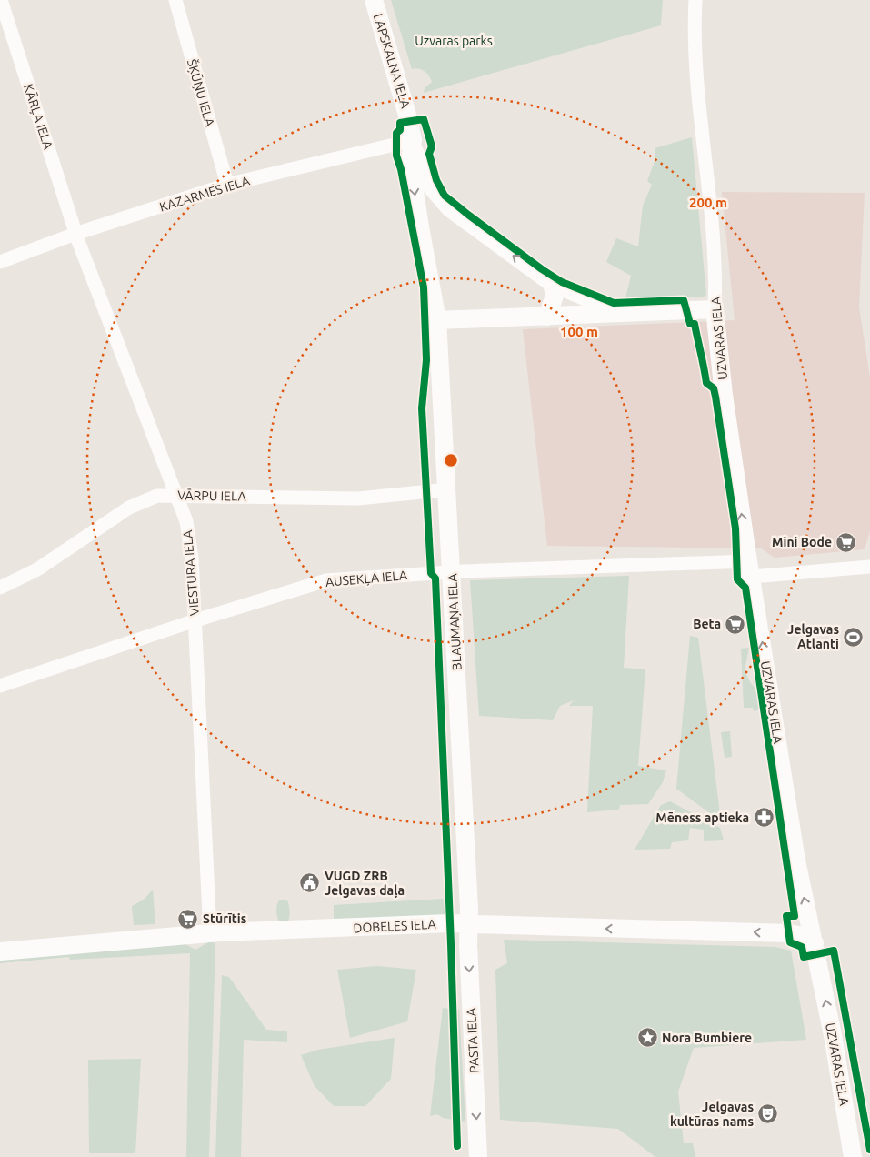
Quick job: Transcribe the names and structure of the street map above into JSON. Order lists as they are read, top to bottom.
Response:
{
  "streets": {
    "main road": [
      "LAPSKALNA IELA",
      "UZVARAS IELA",
      "BLAUMAŅA IELA",
      "DOBELES IELA",
      "PASTA IELA"
    ],
    "street": [
      "ŠĶŪŅU IELA",
      "KĀRĻA IELA",
      "KAZARMES IELA",
      "VĀRPU IELA",
      "VIESTURA IELA",
      "AUSEKĻA IELA"
    ]
  },
  "crossings": [
    ["LAPSKALNA IELA", "KAZARMES IELA"],
    ["LAPSKALNA IELA", "UZVARAS IELA"],
    ["LAPSKALNA IELA", "BLAUMAŅA IELA"],
    ["ŠĶŪŅU IELA", "KAZARMES IELA"],
    ["KĀRĻA IELA", "KAZARMES IELA"],
    ["KĀRĻA IELA", "VIESTURA IELA"],
    ["KAZARMES IELA", "VIESTURA IELA"],
    ["UZVARAS IELA", "AUSEKĻA IELA"],
    ["UZVARAS IELA", "DOBELES IELA"],
    ["VĀRPU IELA", "VIESTURA IELA"],
    ["VĀRPU IELA", "BLAUMAŅA IELA"],
    ["VIESTURA IELA", "AUSEKĻA IELA"],
    ["VIESTURA IELA", "DOBELES IELA"],
    ["AUSEKĻA IELA", "BLAUMAŅA IELA"],
    ["BLAUMAŅA IELA", "DOBELES IELA"],
    ["BLAUMAŅA IELA", "PASTA IELA"],
    ["DOBELES IELA", "PASTA IELA"]
  ],
  "one_way": ["UZVARAS IELA", "DOBELES IELA", "PASTA IELA"],
  "parks": ["Uzvaras parks"],
  "places": {
    "supermarket": ["Mini Bode", "Beta", "Stūrītis"],
    "sports": ["Jelgavas Atlanti"],
    "pharmacy": ["Mēness aptieka"],
    "public building": ["VUGD ZRB Jelgavas daļa"],
    "place": ["Nora Bumbiere"],
    "theatre": ["Jelgavas kultūras nams"]
  },
  "rings": ["200 m", "100 m"]
}
